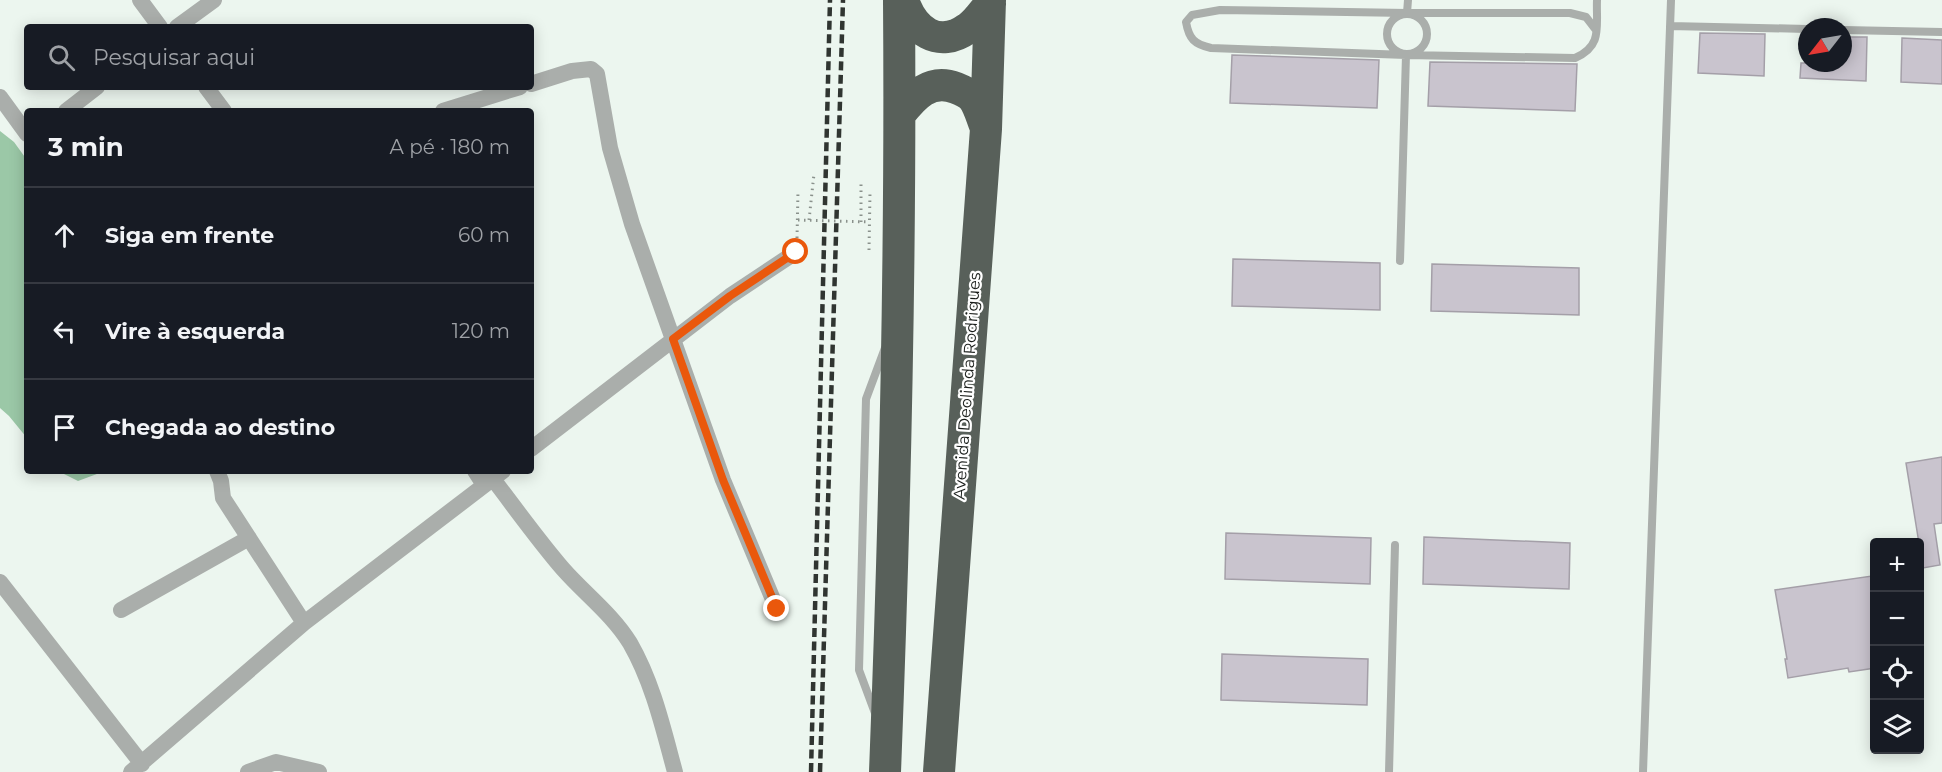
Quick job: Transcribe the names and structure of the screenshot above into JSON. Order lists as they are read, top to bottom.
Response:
{
  "streets": {
    "highway": ["Avenida Deolinda Rodrigues"]
  },
  "north": "bottom left",
  "page": {
    "search": "Pesquisar aqui",
    "heading": ["3 min", "A pé · 180 m"],
    "list": [
      ["Siga em frente", "60 m"],
      ["Vire à esquerda", "120 m"],
      "Chegada ao destino"
    ],
    "map_buttons": ["+", "−"]
  }
}
